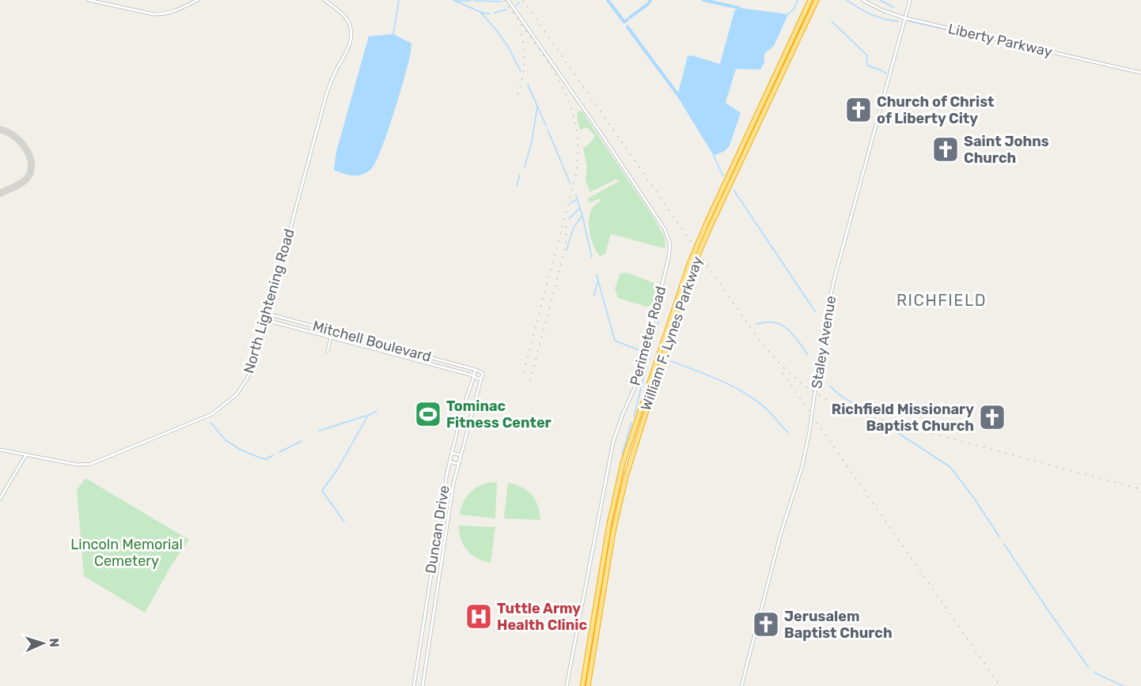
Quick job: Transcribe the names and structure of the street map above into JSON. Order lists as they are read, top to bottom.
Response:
{
  "streets": {
    "highway": ["William F. Lynes Parkway"],
    "street": [
      "Liberty Parkway",
      "North Lightening Road",
      "Perimeter Road",
      "Mitchell Boulevard",
      "Staley Avenue",
      "Duncan Drive"
    ]
  },
  "crossings": [
    ["Liberty Parkway", "Staley Avenue"],
    ["North Lightening Road", "Mitchell Boulevard"],
    ["Mitchell Boulevard", "Duncan Drive"]
  ],
  "districts": ["RICHFIELD"],
  "parks": ["Lincoln Memorial Cemetery"],
  "places": {
    "church": [
      "Church of Christ of Liberty City",
      "Saint Johns Church",
      "Richfield Missionary Baptist Church",
      "Jerusalem Baptist Church"
    ],
    "sports": ["Tominac Fitness Center"],
    "hospital": ["Tuttle Army Health Clinic"]
  },
  "north": "right"
}
